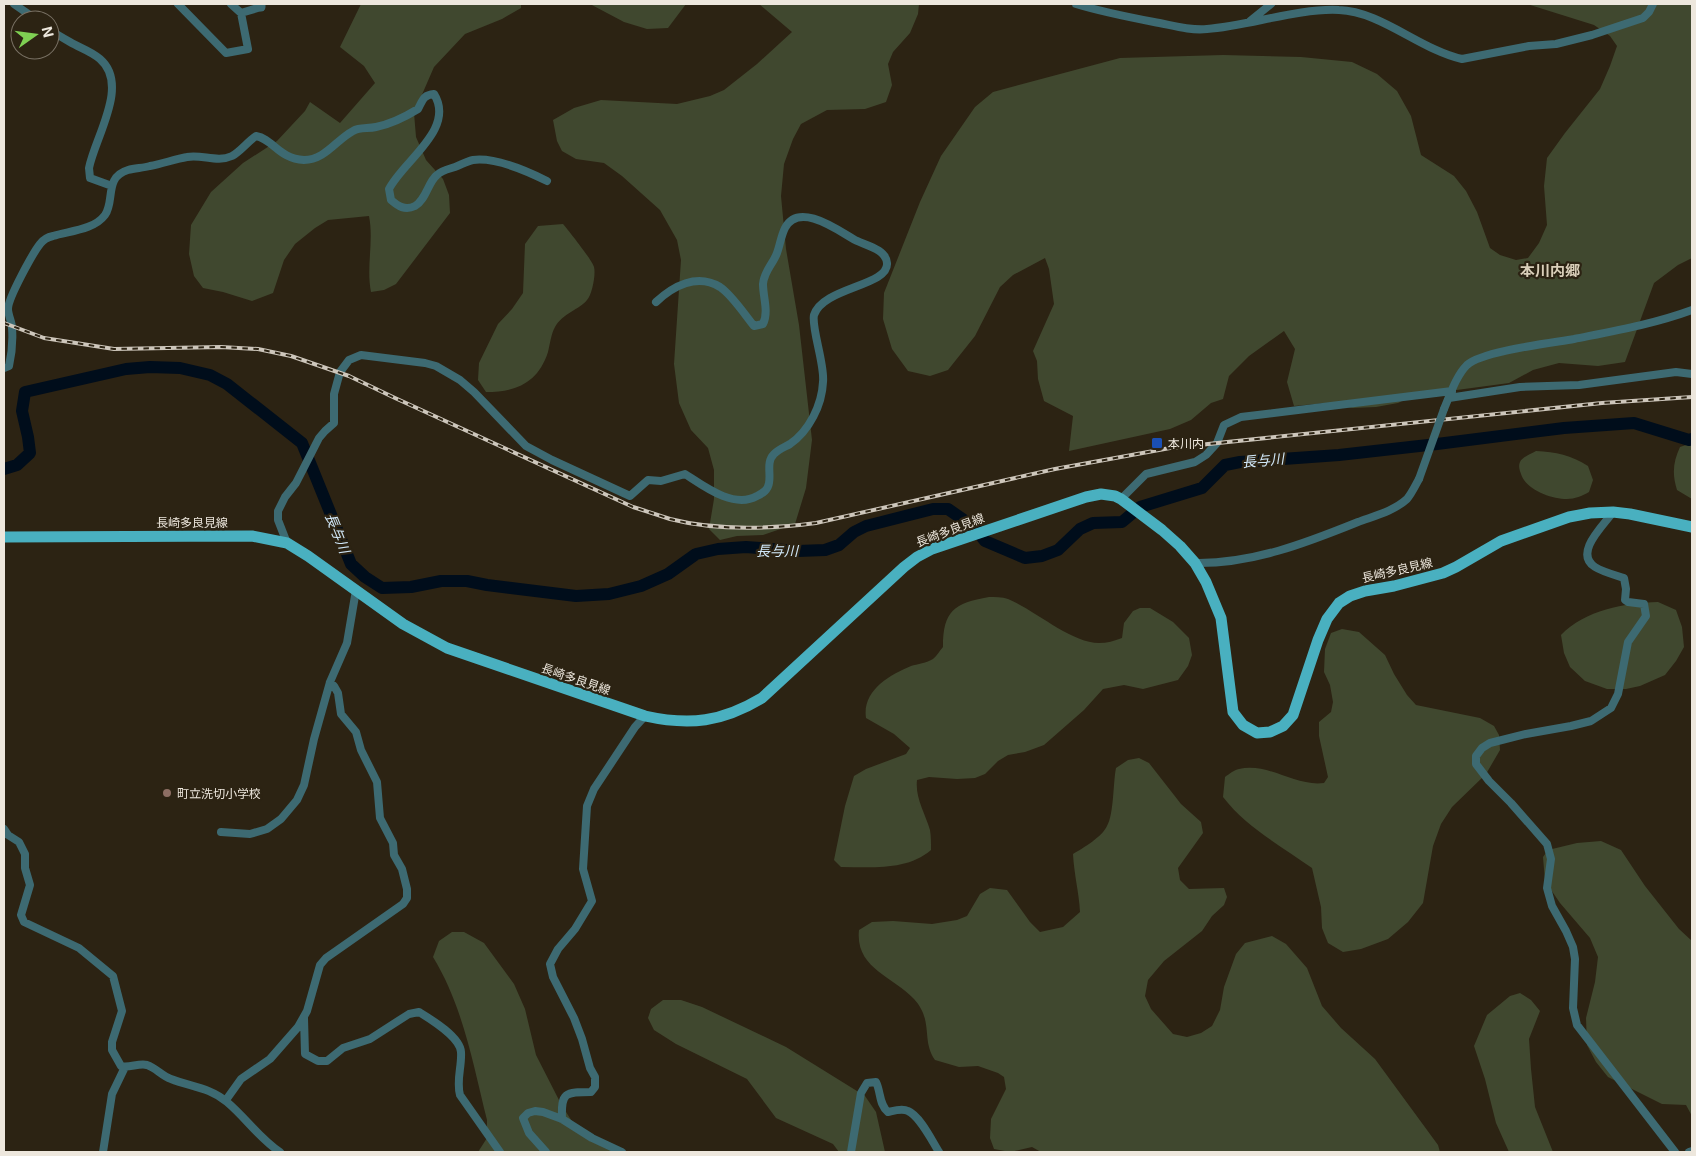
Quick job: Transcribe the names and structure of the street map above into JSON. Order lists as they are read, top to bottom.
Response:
{
  "streets": {
    "main road": ["長崎多良見線"]
  },
  "districts": ["本川内郷"],
  "water": ["長与川"],
  "places": {
    "transit": ["本川内"],
    "other": ["町立洗切小学校"]
  },
  "north": "right"
}
